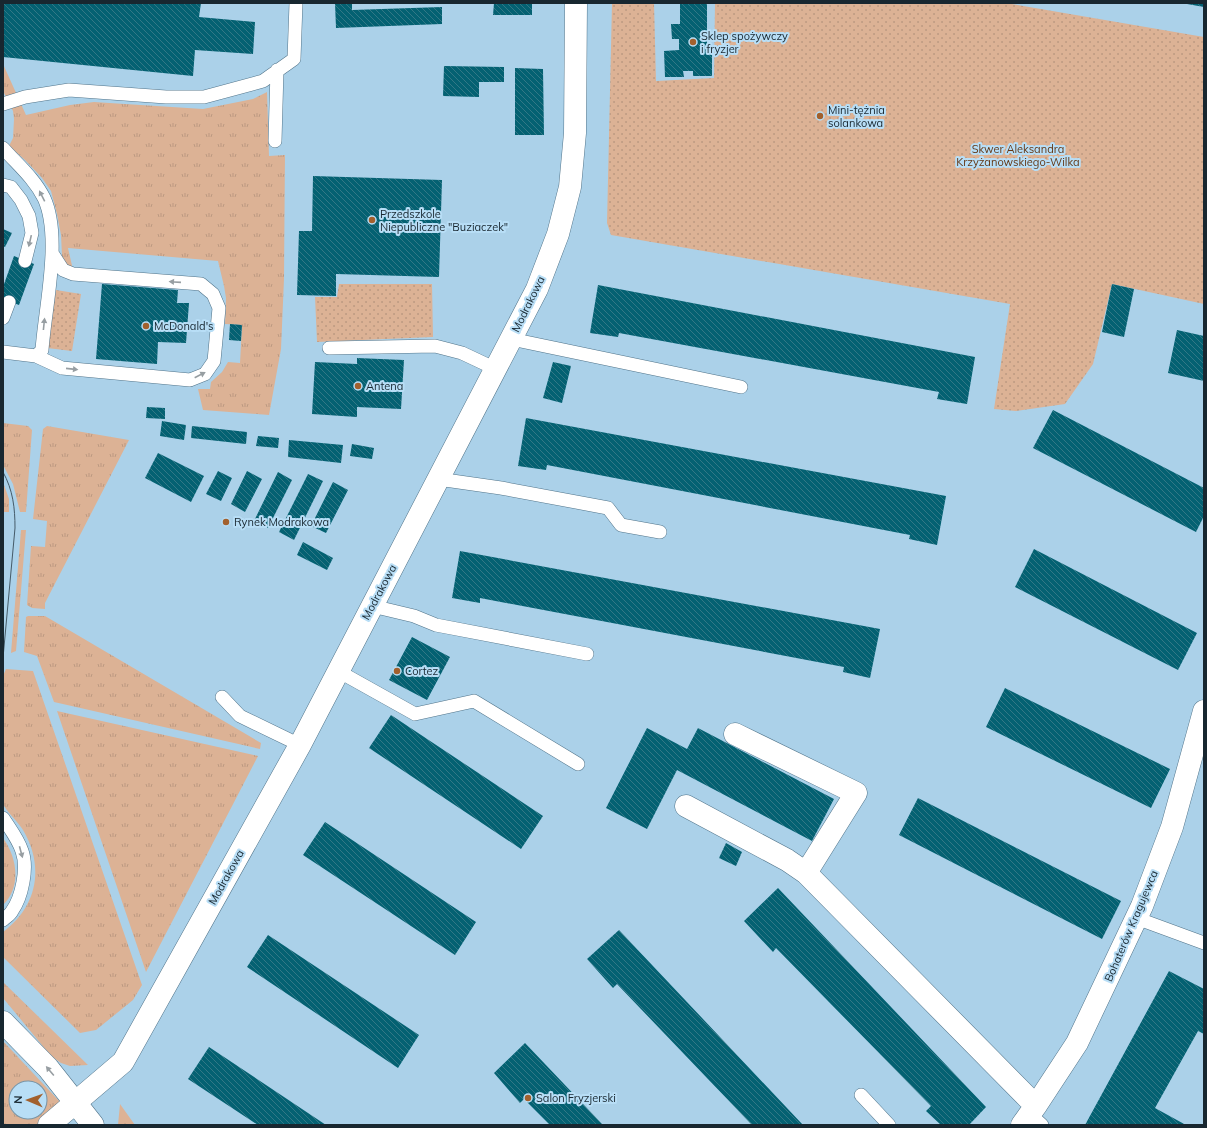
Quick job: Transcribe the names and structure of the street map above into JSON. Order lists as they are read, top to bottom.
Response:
{
  "streets": {
    "street": ["Modrakowa", "Bohaterów Kragujewca"]
  },
  "parks": ["Skwer Aleksandra Krzyżanowskiego-Wilka"],
  "places": [
    "Sklep spożywczy i fryzjer",
    "Mini-tężnia solankowa",
    "Przedszkole Niepubliczne \"Buziaczek\"",
    "McDonald's",
    "Antena",
    "Rynek Modrakowa",
    "Cortez",
    "Salon Fryzjerski"
  ],
  "north": "left"
}
